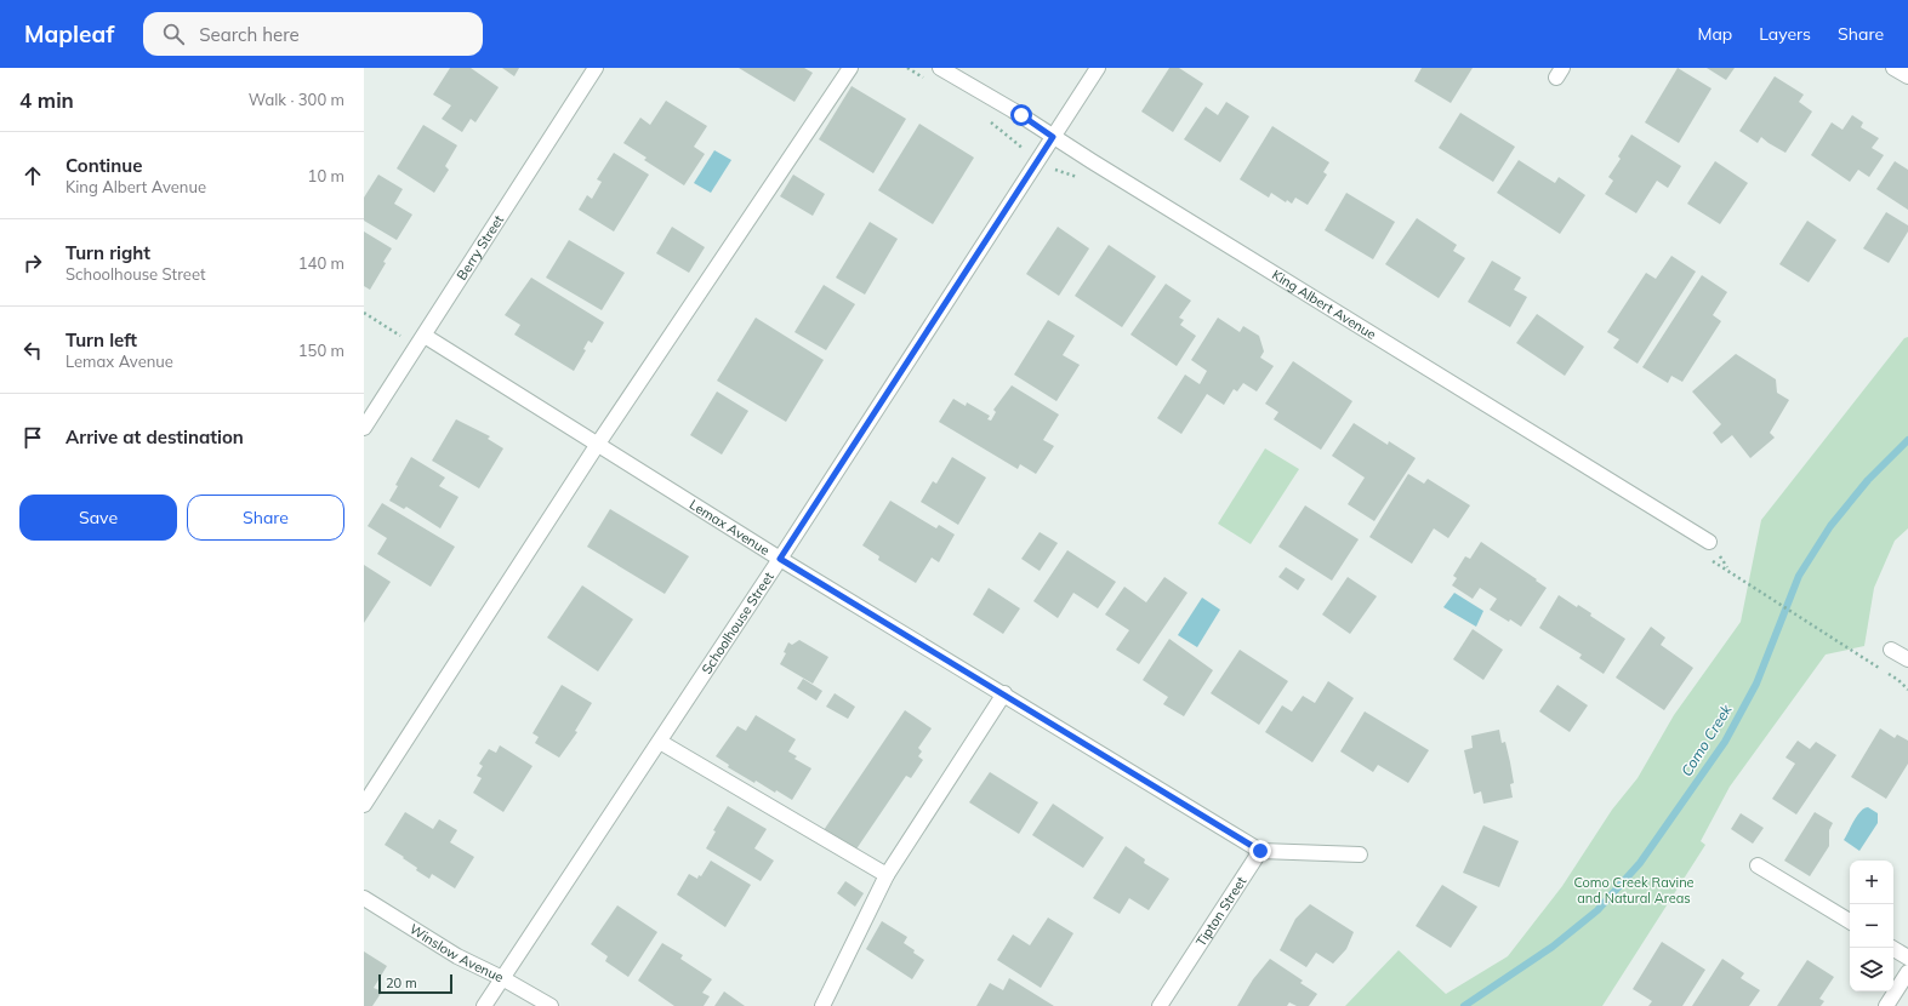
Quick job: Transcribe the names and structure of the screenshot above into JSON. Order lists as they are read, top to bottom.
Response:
{
  "streets": {
    "street": [
      "Berry Street",
      "King Albert Avenue",
      "Lemax Avenue",
      "Schoolhouse Street",
      "Tipton Street",
      "Winslow Avenue"
    ]
  },
  "crossings": [
    ["Berry Street", "Lemax Avenue"],
    ["King Albert Avenue", "Schoolhouse Street"],
    ["Lemax Avenue", "Schoolhouse Street"],
    ["Lemax Avenue", "Tipton Street"],
    ["Schoolhouse Street", "Winslow Avenue"]
  ],
  "water": ["Como Creek"],
  "parks": ["Como Creek Ravine and Natural Areas"],
  "scale_bar": "20 m",
  "page": {
    "header": "Mapleaf",
    "search": "Search here",
    "nav": ["Map", "Layers", "Share"],
    "heading": ["4 min", "Walk · 300 m"],
    "list": [
      ["Continue", "King Albert Avenue", "10 m"],
      ["Turn right", "Schoolhouse Street", "140 m"],
      ["Turn left", "Lemax Avenue", "150 m"],
      "Arrive at destination"
    ],
    "buttons": ["Save", "Share"],
    "map_buttons": ["+", "−"],
    "scale": "20 m"
  }
}
